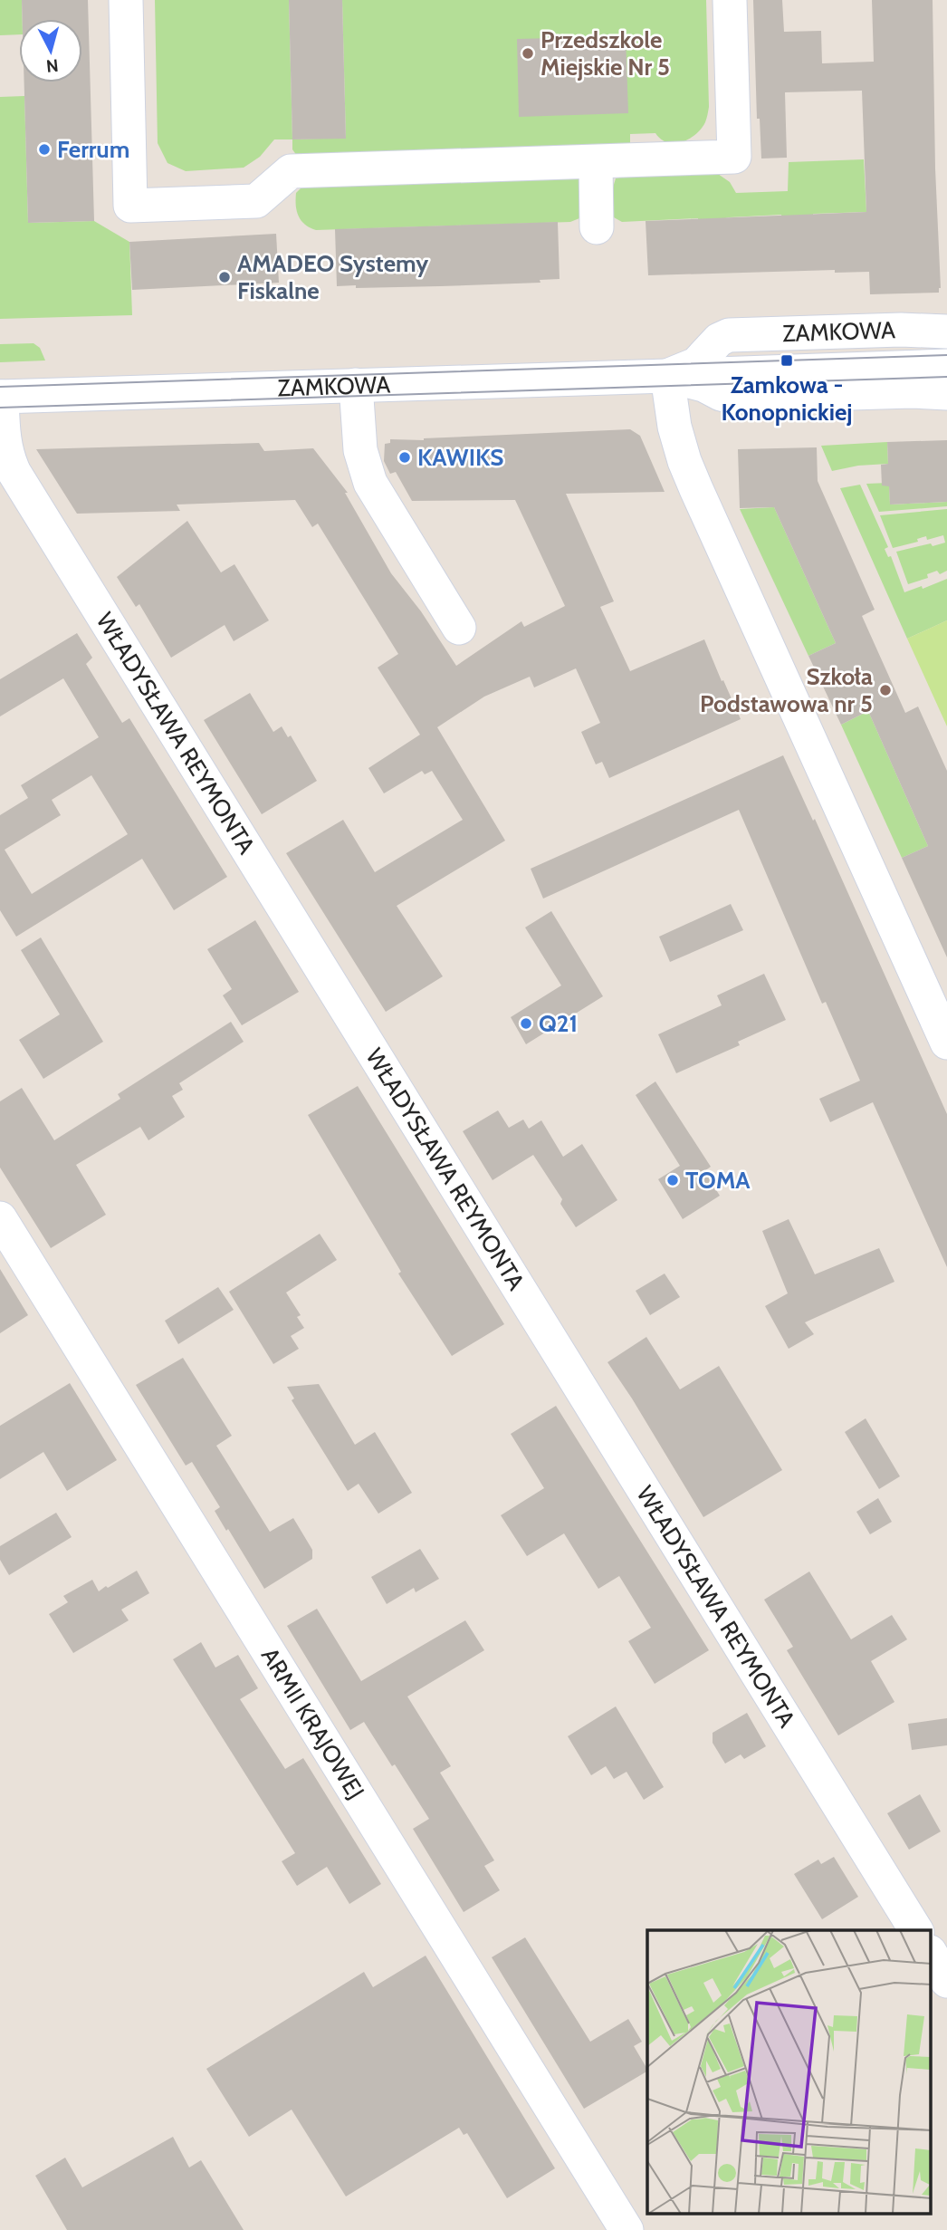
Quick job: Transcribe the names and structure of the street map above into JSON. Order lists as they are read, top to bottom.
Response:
{
  "streets": {
    "street": ["ZAMKOWA", "WŁADYSŁAWA REYMONTA", "ARMII KRAJOWEJ"]
  },
  "crossings": [
    ["ZAMKOWA", "WŁADYSŁAWA REYMONTA"]
  ],
  "places": {
    "other": [
      "Przedszkole Miejskie Nr 5",
      "Ferrum",
      "AMADEO Systemy Fiskalne",
      "KAWIKS",
      "Szkoła Podstawowa nr 5",
      "Q21",
      "TOMA"
    ],
    "transit": ["Zamkowa - Konopnickiej"]
  },
  "north": "bottom"
}
